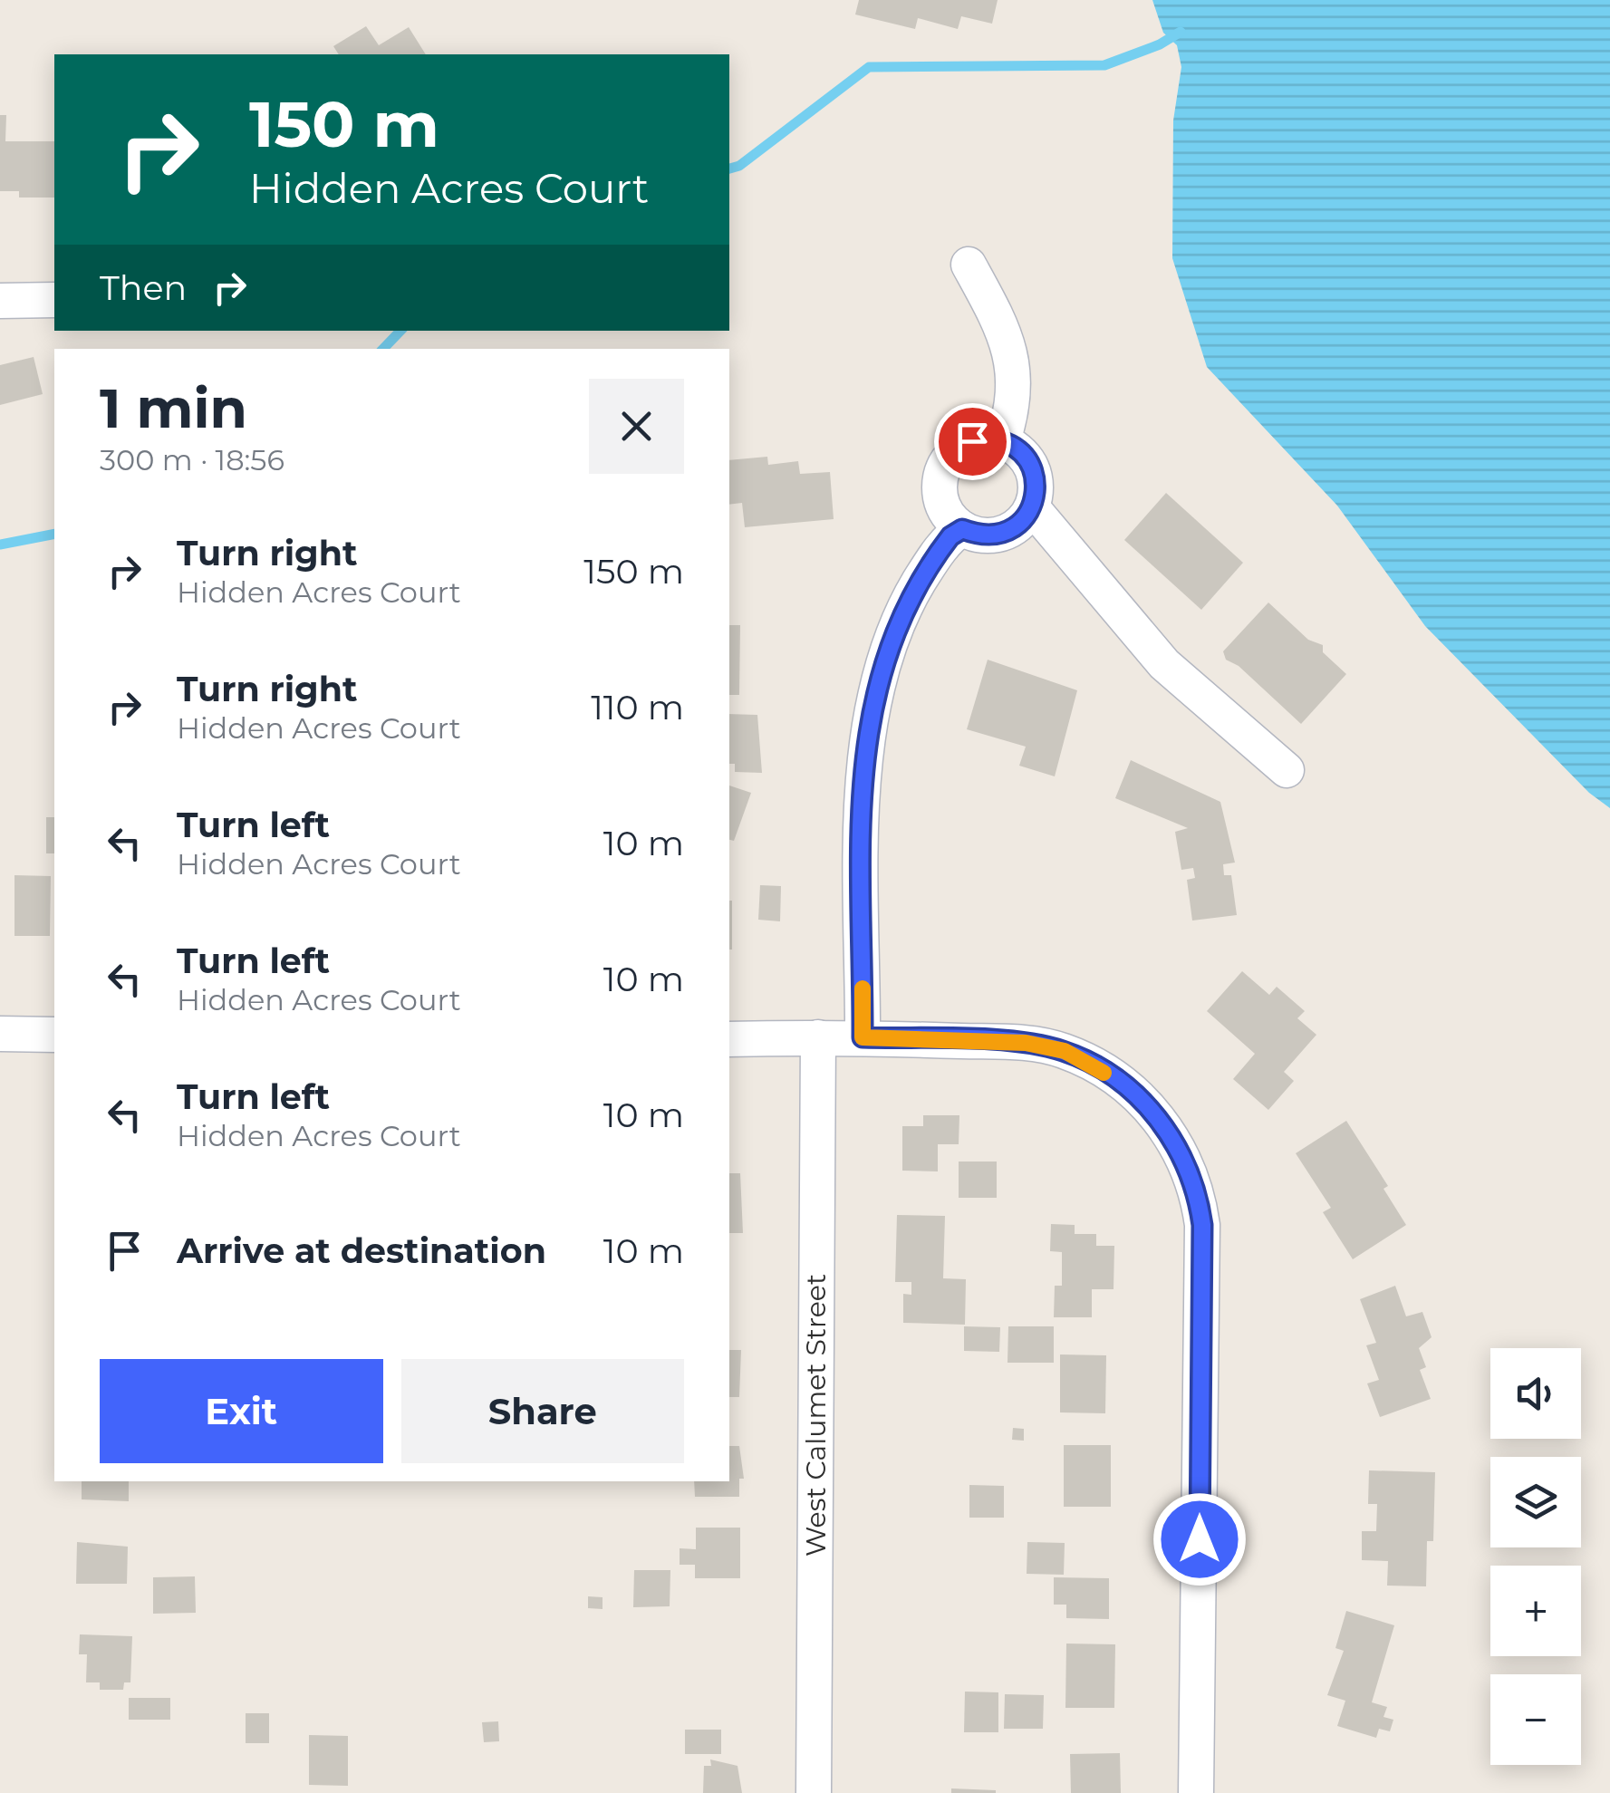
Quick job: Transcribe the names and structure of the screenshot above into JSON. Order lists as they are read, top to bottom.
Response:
{
  "streets": {
    "street": ["West Calumet Street"]
  },
  "page": {
    "turn": ["150 m", "Hidden Acres Court"],
    "then": "Then",
    "heading": ["1 min", "300 m · 18:56"],
    "list": [
      {
        "name": "Turn right",
        "note": "Hidden Acres Court",
        "value": "150 m"
      },
      {
        "name": "Turn right",
        "note": "Hidden Acres Court",
        "value": "110 m"
      },
      {
        "name": "Turn left",
        "note": "Hidden Acres Court",
        "value": "10 m"
      },
      {
        "name": "Turn left",
        "note": "Hidden Acres Court",
        "value": "10 m"
      },
      {
        "name": "Turn left",
        "note": "Hidden Acres Court",
        "value": "10 m"
      },
      {
        "name": "Arrive at destination",
        "value": "10 m"
      }
    ],
    "buttons": ["Exit", "Share"],
    "map_buttons": ["+", "−"]
  }
}
